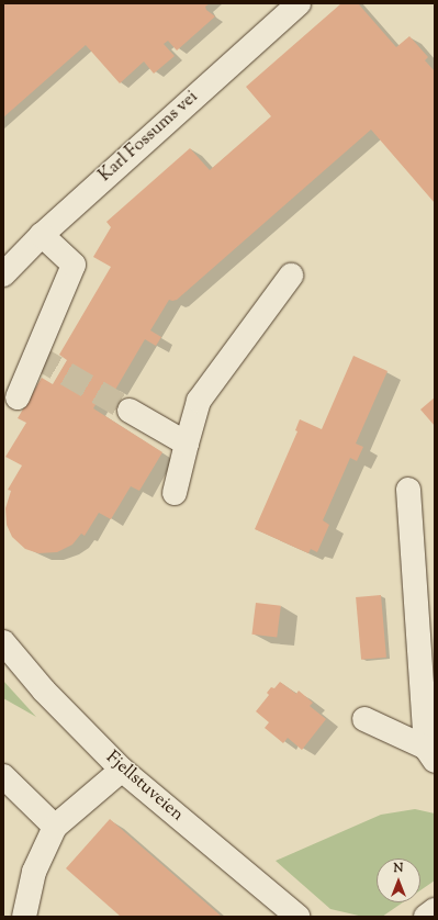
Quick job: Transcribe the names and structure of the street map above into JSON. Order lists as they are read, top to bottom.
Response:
{
  "streets": {
    "street": ["Karl Fossums vei", "Fjellstuveien"]
  },
  "north": "top"
}
